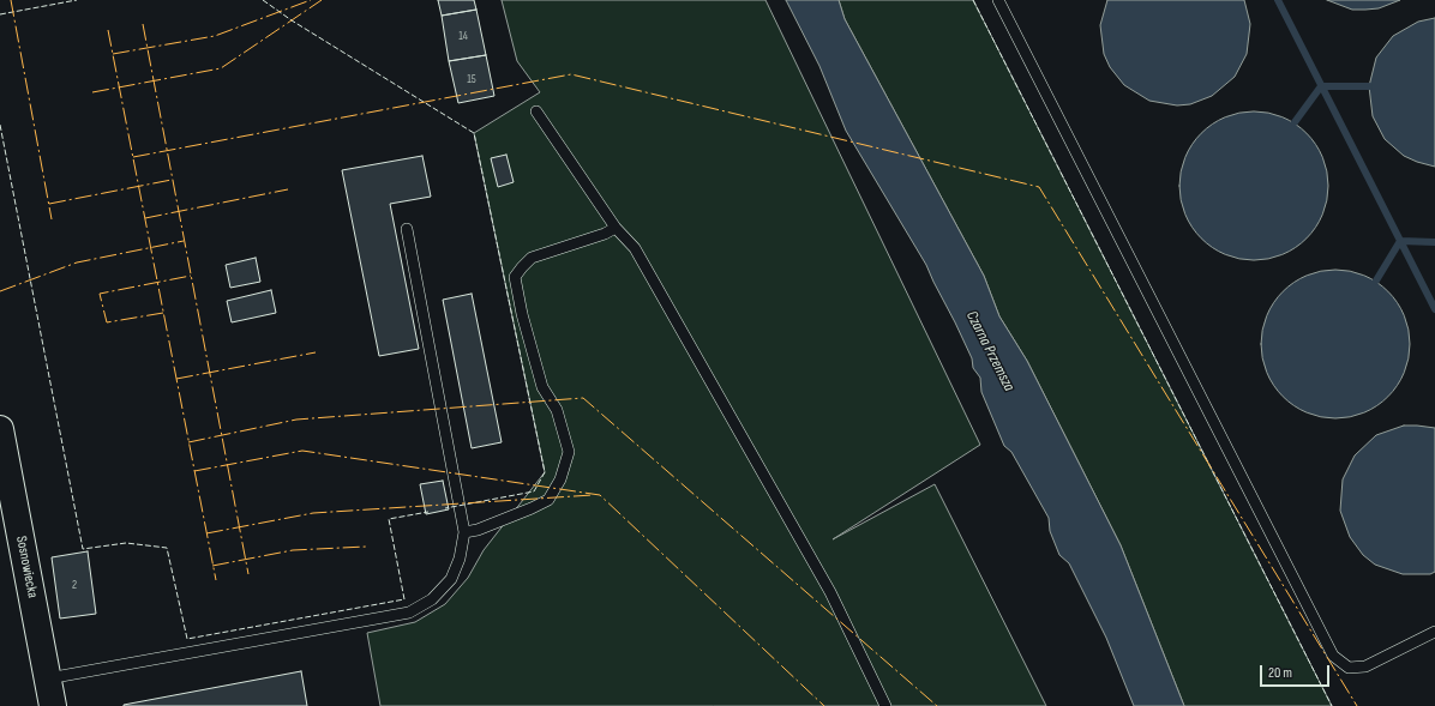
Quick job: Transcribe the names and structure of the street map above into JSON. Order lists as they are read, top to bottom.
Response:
{
  "streets": {
    "street": ["Sosnowiecka"]
  },
  "water": ["Czarna Przemsza"],
  "house_numbers": ["14", "15", "2"],
  "scale_bar": "20 m"
}
